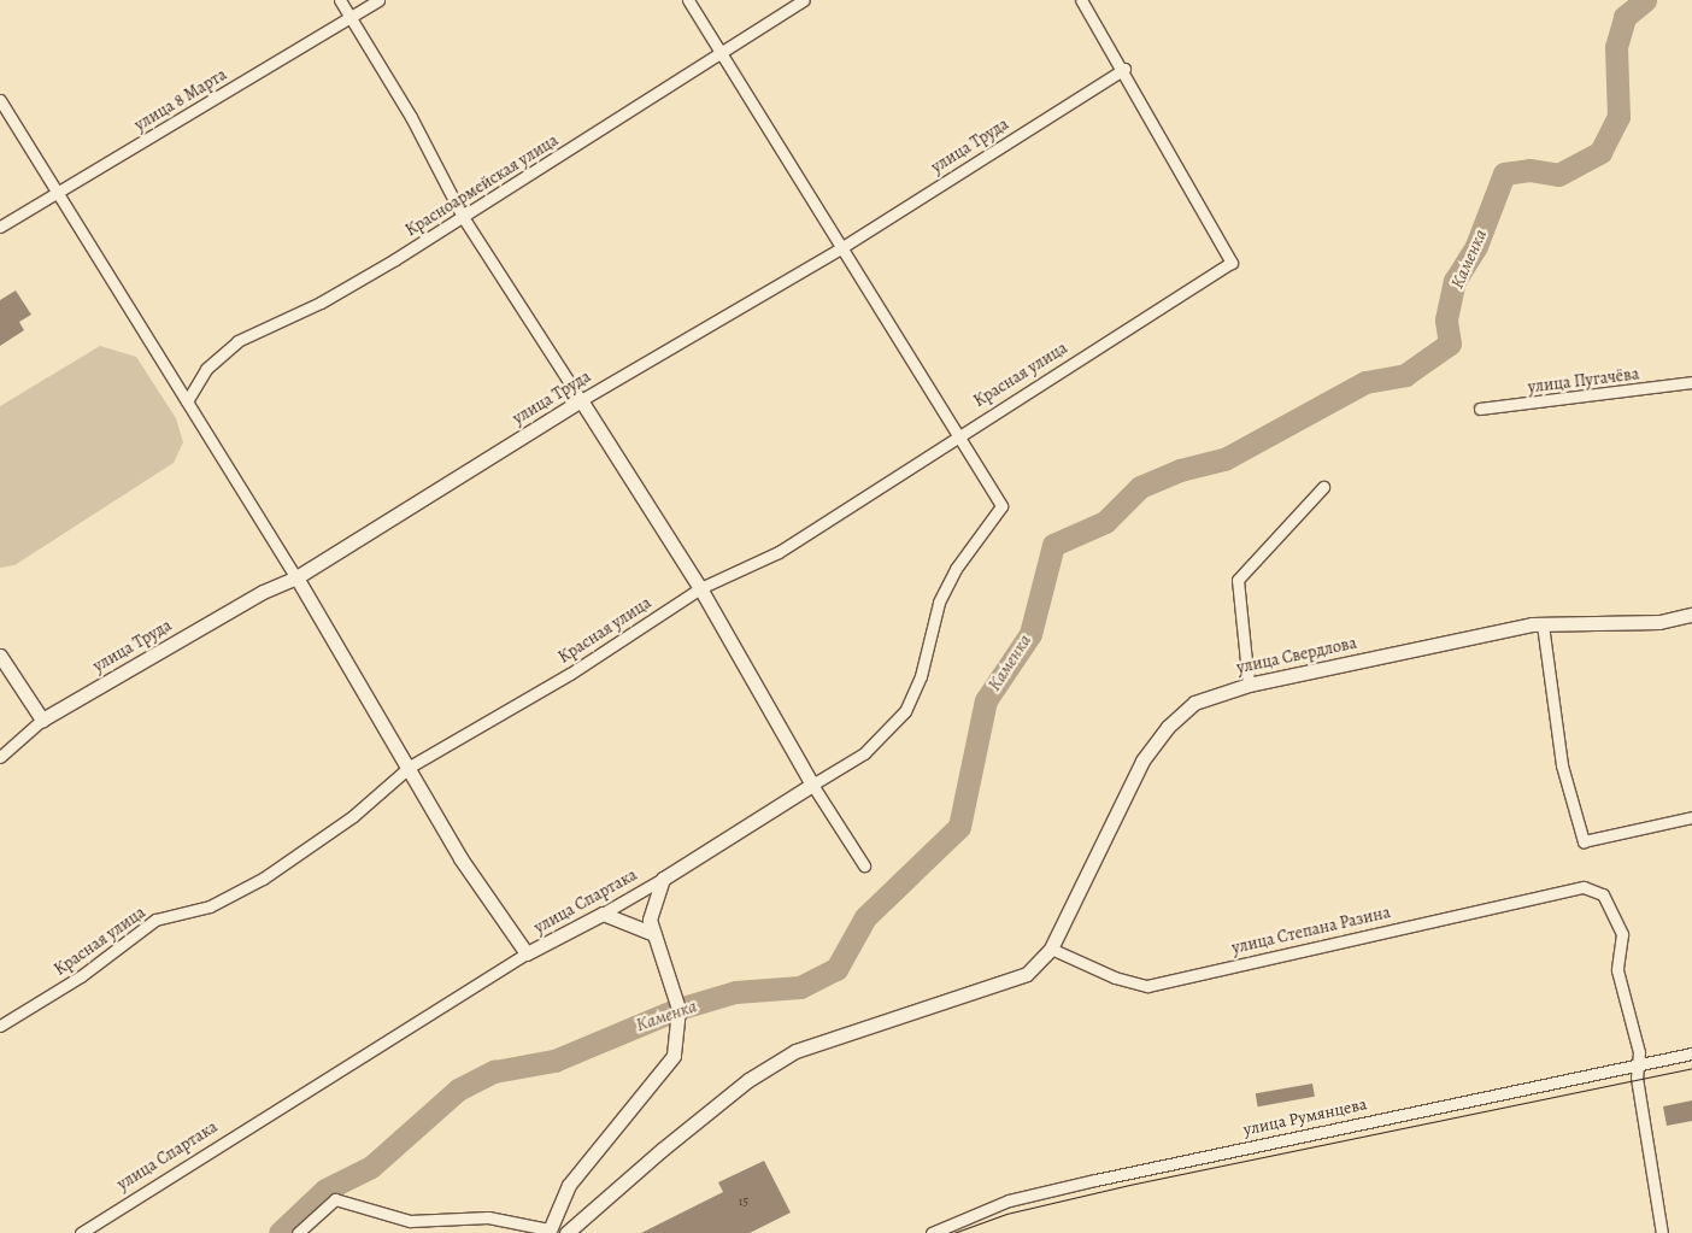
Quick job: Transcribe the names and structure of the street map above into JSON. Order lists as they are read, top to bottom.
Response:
{
  "streets": {
    "street": [
      "улица 8 Марта",
      "улица Труда",
      "Красноармейская улица",
      "Красная улица",
      "улица Пугачёва",
      "улица Свердлова",
      "улица Спартака",
      "улица Степана Разина",
      "улица Румянцева"
    ]
  },
  "crossings": [
    ["улица Труда", "Красная улица"],
    ["Красная улица", "улица Спартака"],
    ["улица Свердлова", "улица Степана Разина"],
    ["улица Степана Разина", "улица Румянцева"]
  ],
  "water": ["Каменка"],
  "house_numbers": ["15"]
}
